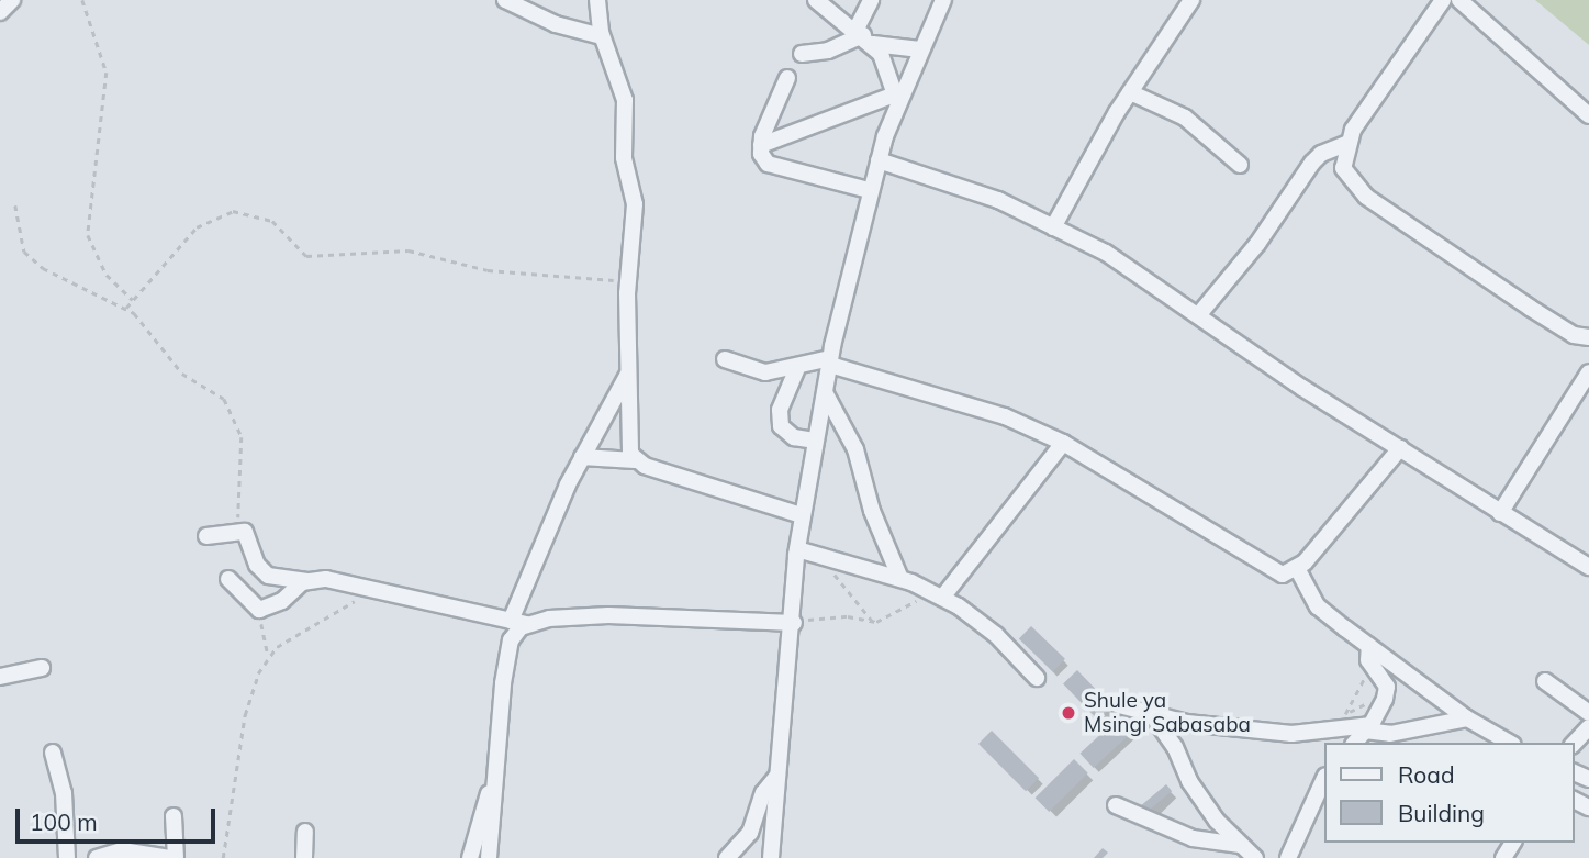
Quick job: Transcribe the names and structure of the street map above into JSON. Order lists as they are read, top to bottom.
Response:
{
  "places": ["Shule ya Msingi Sabasaba"],
  "legend": ["Road", "Building"],
  "scale_bar": "100 m"
}
